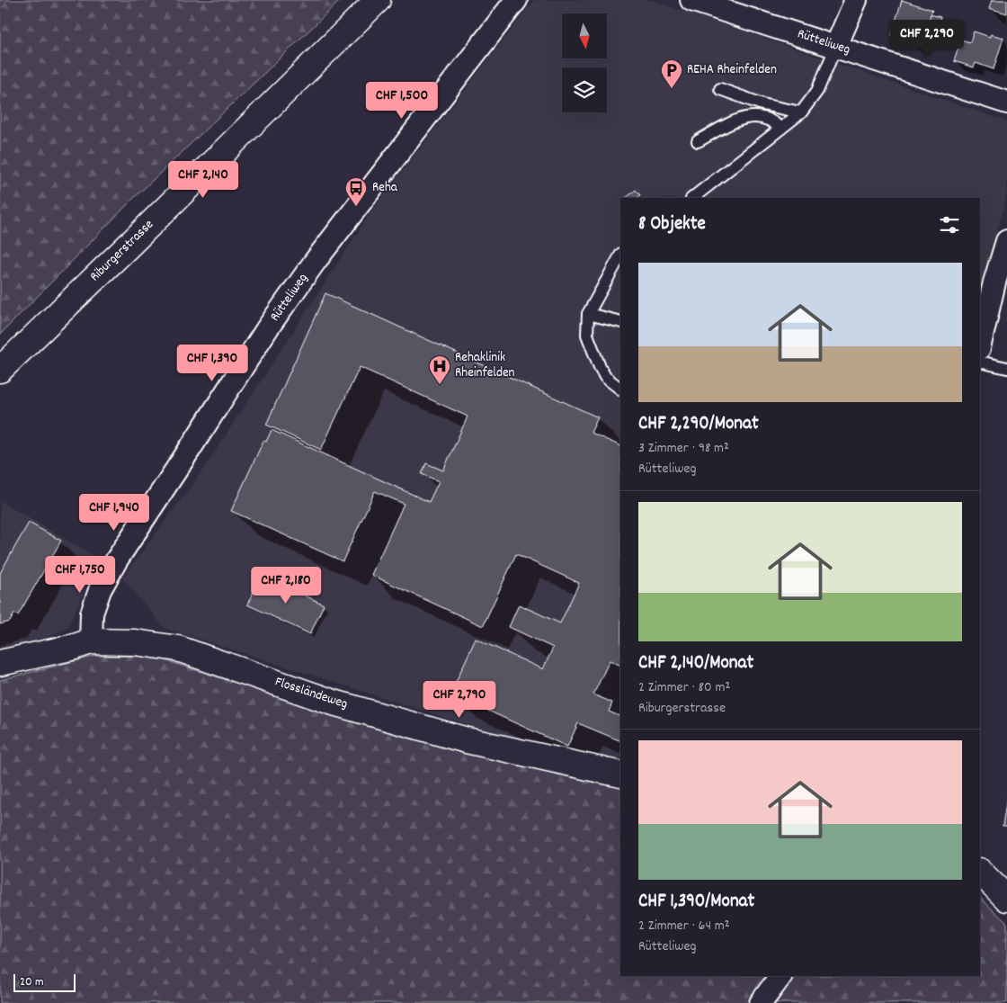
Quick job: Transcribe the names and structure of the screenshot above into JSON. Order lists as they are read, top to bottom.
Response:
{
  "streets": {
    "street": ["Rütteliweg", "Riburgerstrasse", "Flossländeweg"]
  },
  "crossings": [
    ["Rütteliweg", "Flossländeweg"]
  ],
  "places": {
    "parking": ["REHA Rheinfelden"],
    "bus stop": ["Reha"],
    "hospital": ["Rehaklinik Rheinfelden"]
  },
  "scale_bar": "20 m",
  "north": "bottom",
  "page": {
    "price": [
      "CHF 2,290",
      "CHF 1,500",
      "CHF 2,140",
      "CHF 1,390",
      "CHF 1,940",
      "CHF 1,750",
      "CHF 2,180",
      "CHF 2,790"
    ],
    "heading": "8 Objekte",
    "list": [
      {
        "name": "CHF 2,290/Monat",
        "note": "3 Zimmer · 98 m² · Rütteliweg"
      },
      {
        "name": "CHF 2,140/Monat",
        "note": "2 Zimmer · 80 m² · Riburgerstrasse"
      },
      {
        "name": "CHF 1,390/Monat",
        "note": "2 Zimmer · 64 m² · Rütteliweg"
      }
    ],
    "scale": "20 m"
  }
}
